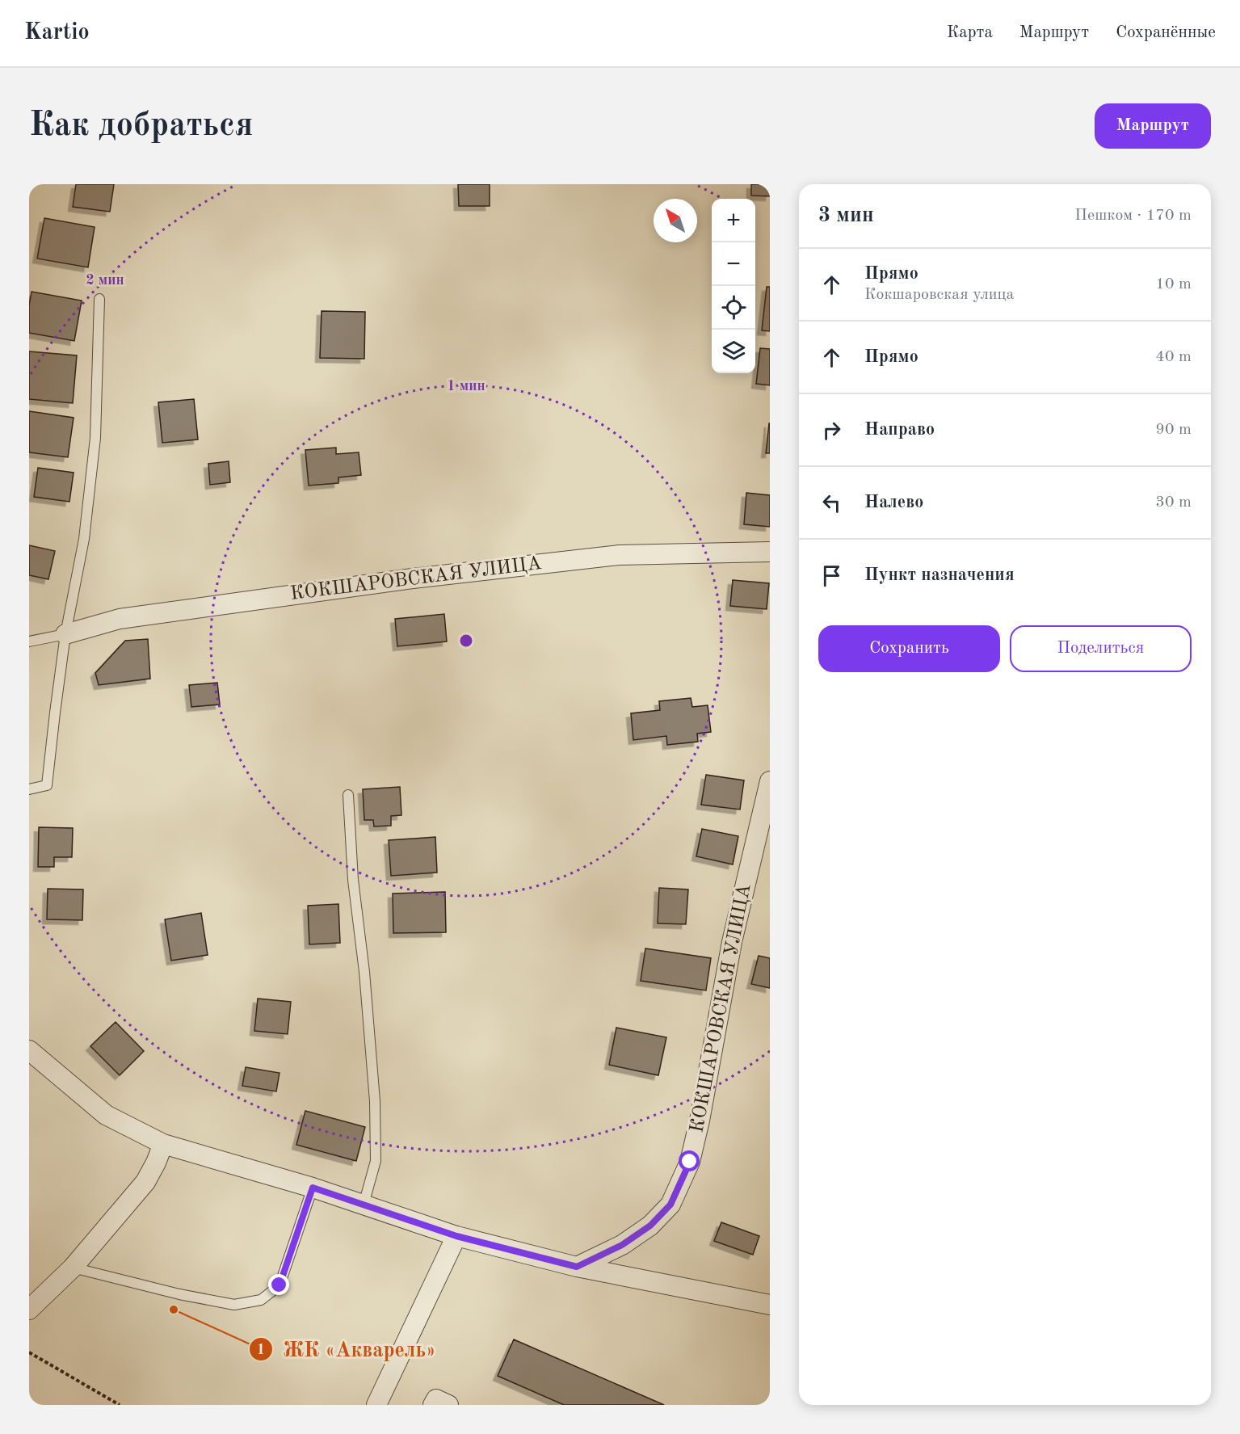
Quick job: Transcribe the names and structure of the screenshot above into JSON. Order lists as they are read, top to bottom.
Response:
{
  "streets": {
    "street": ["КОКШАРОВСКАЯ УЛИЦА"]
  },
  "places": ["ЖК «Акварель»"],
  "north": "top left",
  "page": {
    "header": "Kartio",
    "nav": ["Карта", "Маршрут", "Сохранённые"],
    "buttons": [
      "Маршрут",
      ["Сохранить", "Поделиться"]
    ],
    "title": "Как добраться",
    "heading": ["3 мин", "Пешком · 170 m"],
    "map_buttons": ["+", "−"],
    "list": [
      ["Прямо", "Кокшаровская улица", "10 m"],
      ["Прямо", "40 m"],
      ["Направо", "90 m"],
      ["Налево", "30 m"],
      "Пункт назначения"
    ]
  },
  "rings": ["2 мин", "1 мин"]
}
